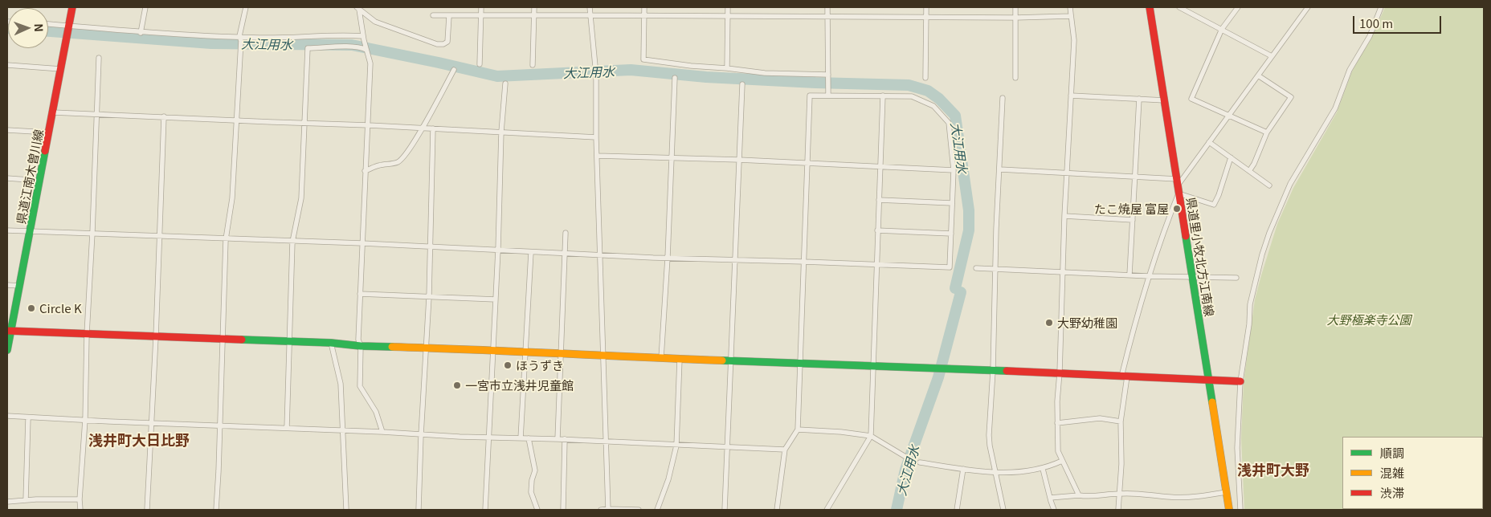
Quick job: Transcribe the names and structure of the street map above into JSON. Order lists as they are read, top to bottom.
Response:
{
  "streets": {
    "street": ["県道江南木曽川線", "県道里小牧北方江南線"]
  },
  "districts": ["浅井町大日比野", "浅井町大野"],
  "water": ["大江用水"],
  "parks": ["大野極楽寺公園"],
  "places": [
    "たこ焼屋 富屋",
    "Circle K",
    "大野幼稚園",
    "ほうずき",
    "一宮市立浅井児童館"
  ],
  "legend": ["順調", "混雑", "渋滞"],
  "scale_bar": "100 m",
  "north": "right"
}
